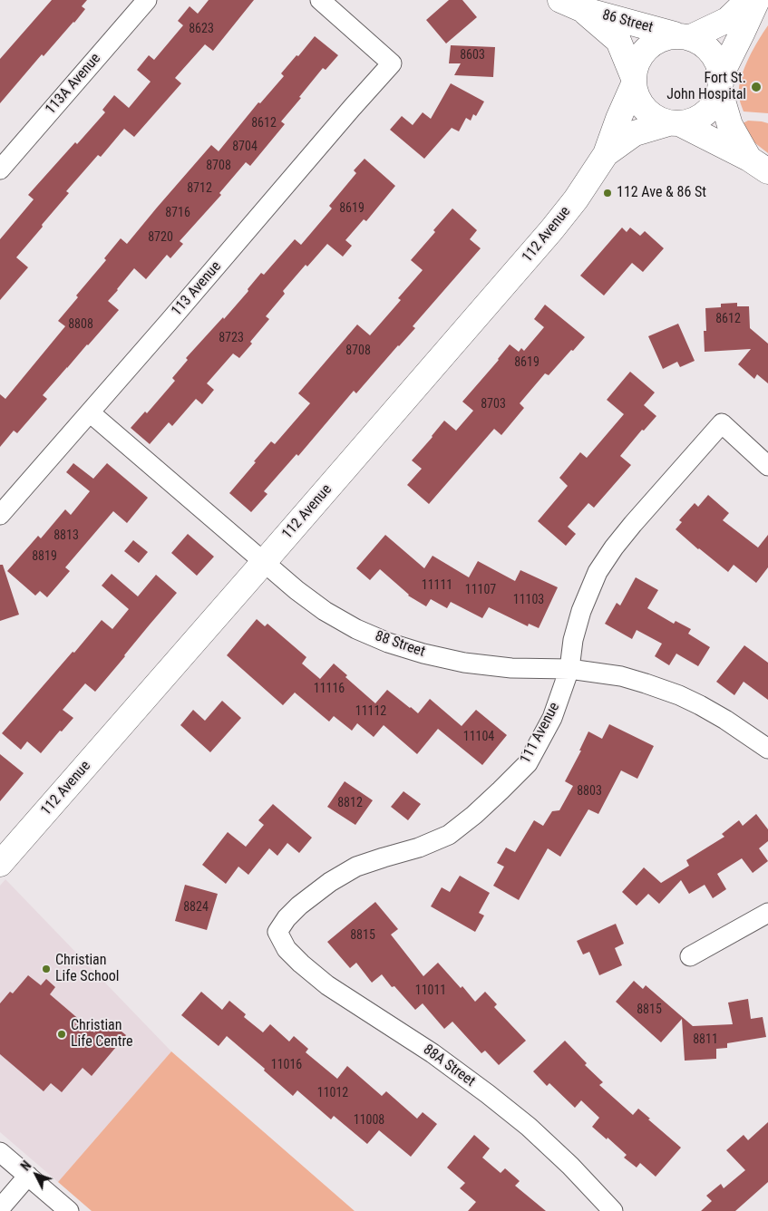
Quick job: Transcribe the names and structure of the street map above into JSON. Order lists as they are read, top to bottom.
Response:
{
  "streets": {
    "street": [
      "86 Street",
      "113A Avenue",
      "112 Avenue",
      "113 Avenue",
      "88 Street",
      "111 Avenue",
      "88A Street"
    ]
  },
  "crossings": [
    ["86 Street", "112 Avenue"],
    ["112 Avenue", "88 Street"],
    ["113 Avenue", "88 Street"],
    ["88 Street", "111 Avenue"],
    ["111 Avenue", "88A Street"]
  ],
  "places": [
    "Fort St. John Hospital",
    "112 Ave & 86 St",
    "Christian Life School",
    "Christian Life Centre"
  ],
  "house_numbers": [
    "8623",
    "8603",
    "8612",
    "8704",
    "8708",
    "8712",
    "8619",
    "8716",
    "8720",
    "8612",
    "8808",
    "8723",
    "8708",
    "8619",
    "8703",
    "8813",
    "8819",
    "11111",
    "11107",
    "11103",
    "11116",
    "11112",
    "11104",
    "8803",
    "8812",
    "8824",
    "8815",
    "11011",
    "8815",
    "8811",
    "11016",
    "11012",
    "11008"
  ],
  "north": "top left"
}
